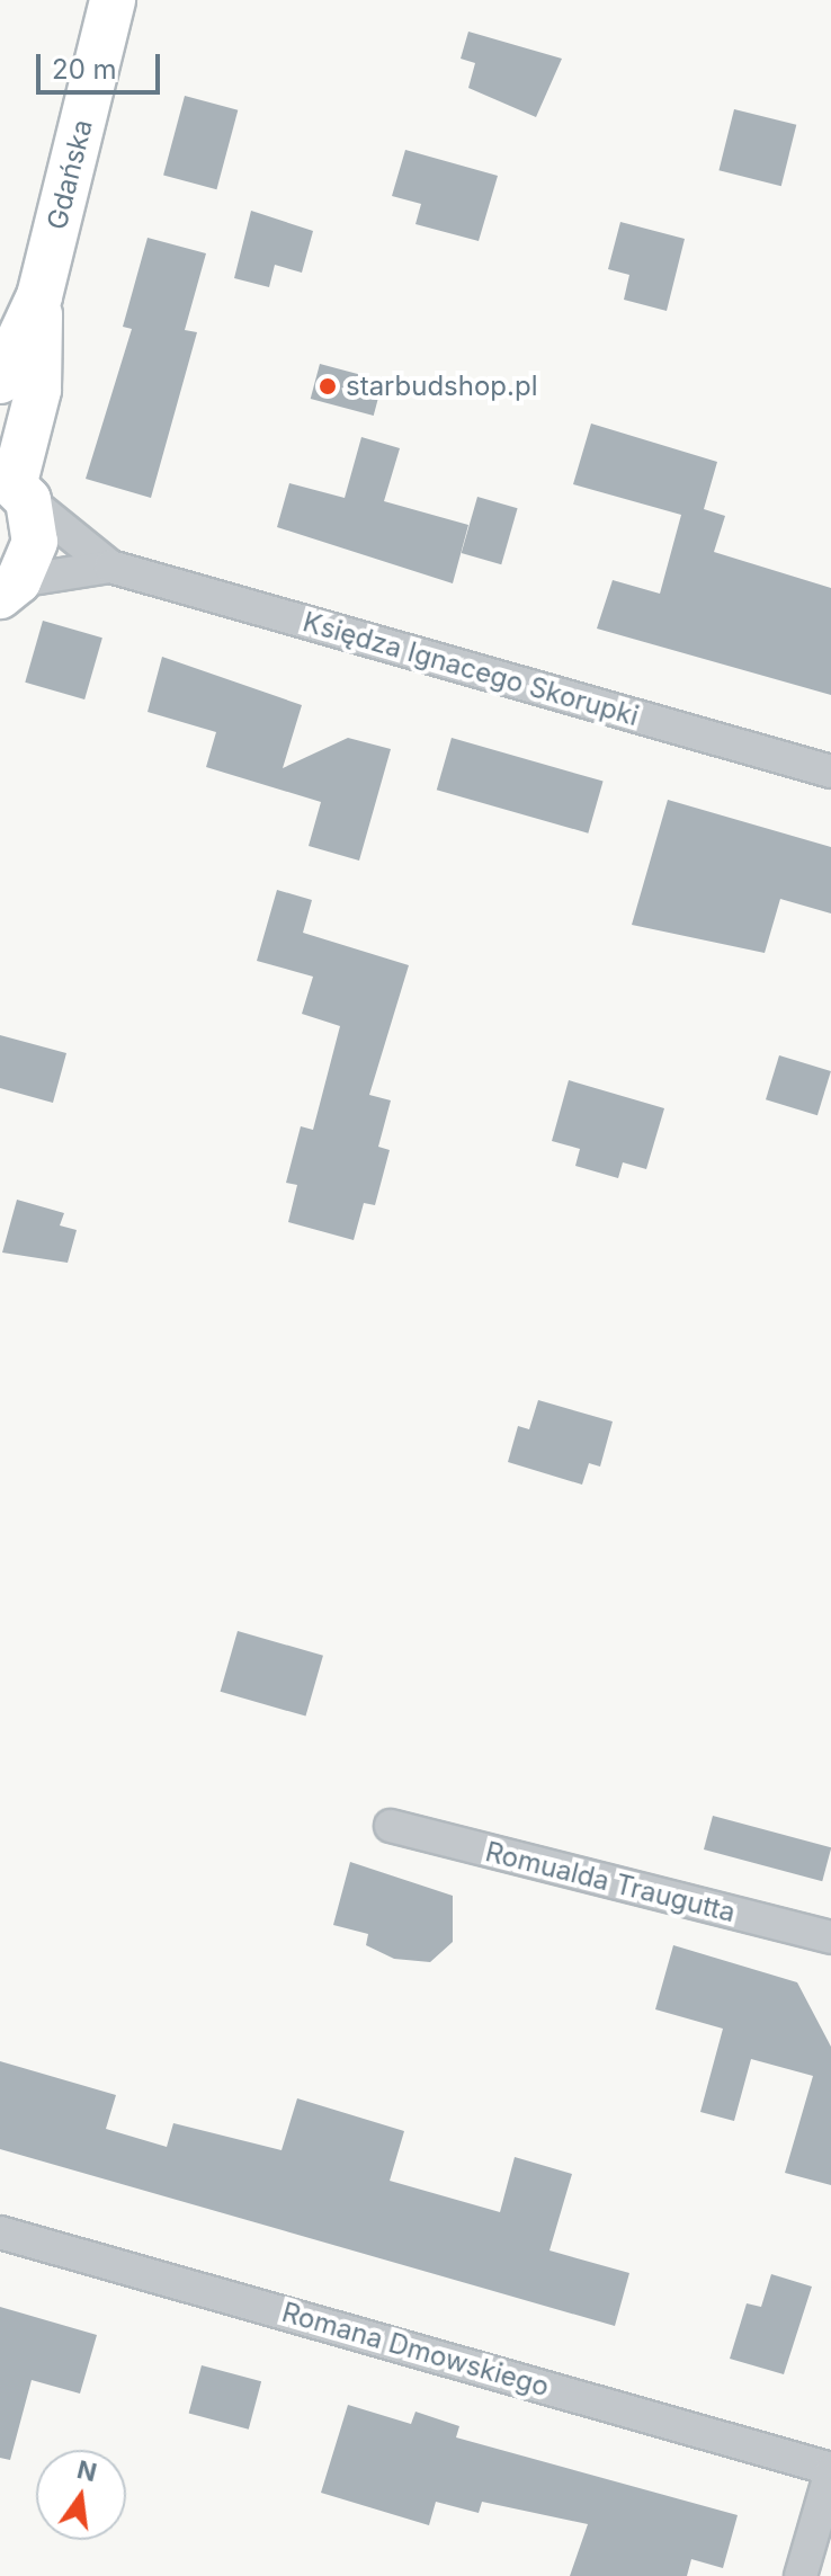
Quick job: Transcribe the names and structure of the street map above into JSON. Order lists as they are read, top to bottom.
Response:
{
  "streets": {
    "main road": ["Gdańska"],
    "street": ["Księdza Ignacego Skorupki", "Romualda Traugutta", "Romana Dmowskiego"]
  },
  "crossings": [
    ["Gdańska", "Księdza Ignacego Skorupki"]
  ],
  "places": ["starbudshop.pl"],
  "scale_bar": "20 m",
  "north": "top"
}
